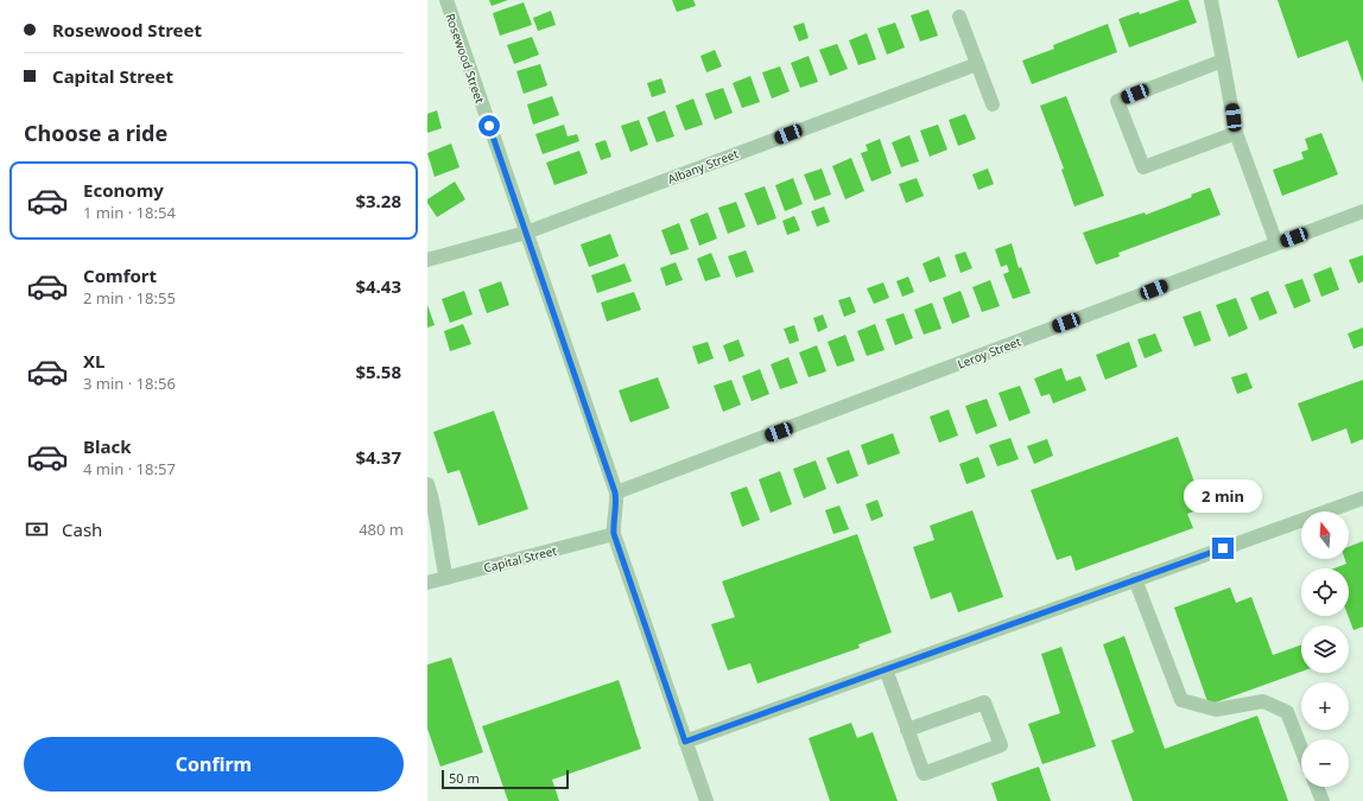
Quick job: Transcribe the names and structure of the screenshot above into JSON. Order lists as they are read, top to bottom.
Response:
{
  "streets": {
    "street": [
      "Rosewood Street",
      "Albany Street",
      "Leroy Street",
      "Capital Street"
    ]
  },
  "crossings": [
    ["Rosewood Street", "Albany Street"],
    ["Rosewood Street", "Leroy Street"],
    ["Rosewood Street", "Capital Street"]
  ],
  "scale_bar": "50 m",
  "north": "top",
  "page": {
    "banner": ["Rosewood Street", "Capital Street"],
    "heading": "Choose a ride",
    "list": [
      {
        "name": "Economy",
        "note": "1 min · 18:54",
        "value": "$3.28"
      },
      {
        "name": "Comfort",
        "note": "2 min · 18:55",
        "value": "$4.43"
      },
      {
        "name": "XL",
        "note": "3 min · 18:56",
        "value": "$5.58"
      },
      {
        "name": "Black",
        "note": "4 min · 18:57",
        "value": "$4.37"
      }
    ],
    "bubble": "2 min",
    "pay": ["Cash", "480 m"],
    "map_buttons": ["+", "−"],
    "buttons": "Confirm",
    "scale": "50 m"
  }
}
